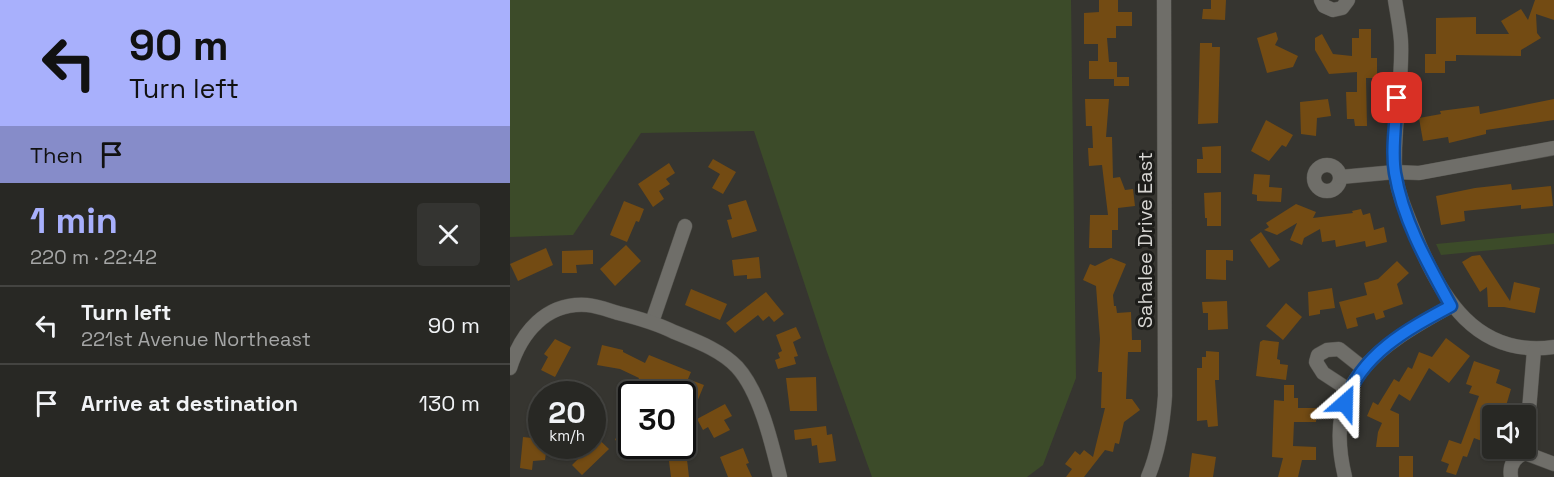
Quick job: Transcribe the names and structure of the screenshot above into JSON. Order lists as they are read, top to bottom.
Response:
{
  "streets": {
    "street": ["Sahalee Drive East"]
  },
  "page": {
    "turn": ["90 m", "Turn left"],
    "then": "Then",
    "heading": ["1 min", "220 m · 22:42"],
    "list": [
      {
        "name": "Turn left",
        "note": "221st Avenue Northeast",
        "value": "90 m"
      },
      {
        "name": "Arrive at destination",
        "value": "130 m"
      }
    ],
    "speed": "20 km/h",
    "limit": "30"
  }
}
